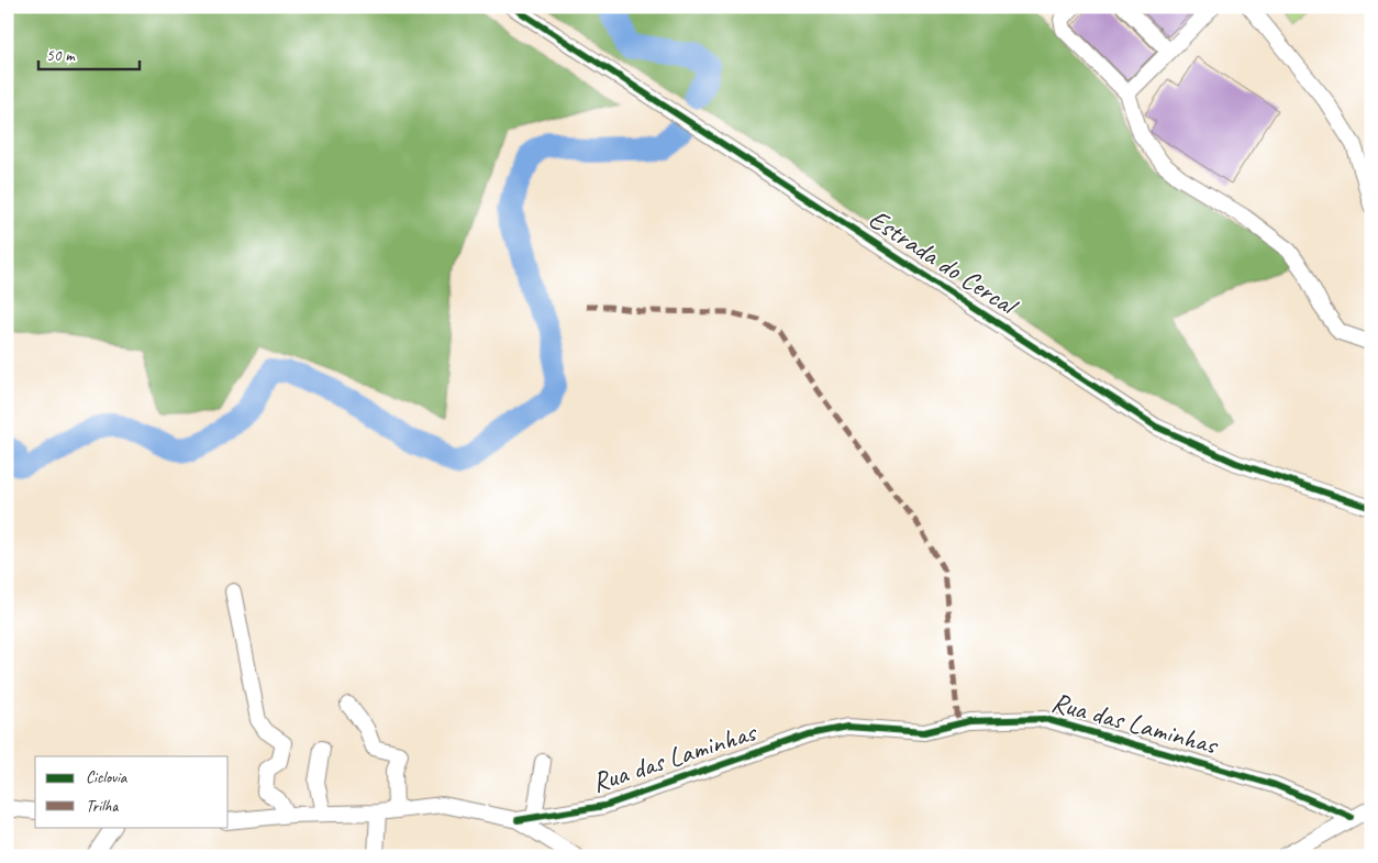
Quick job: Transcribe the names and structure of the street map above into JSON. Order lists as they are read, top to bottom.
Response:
{
  "streets": {
    "street": ["Estrada do Cercal", "Rua das Laminhas"]
  },
  "legend": ["Ciclovia", "Trilha"],
  "scale_bar": "50 m"
}
